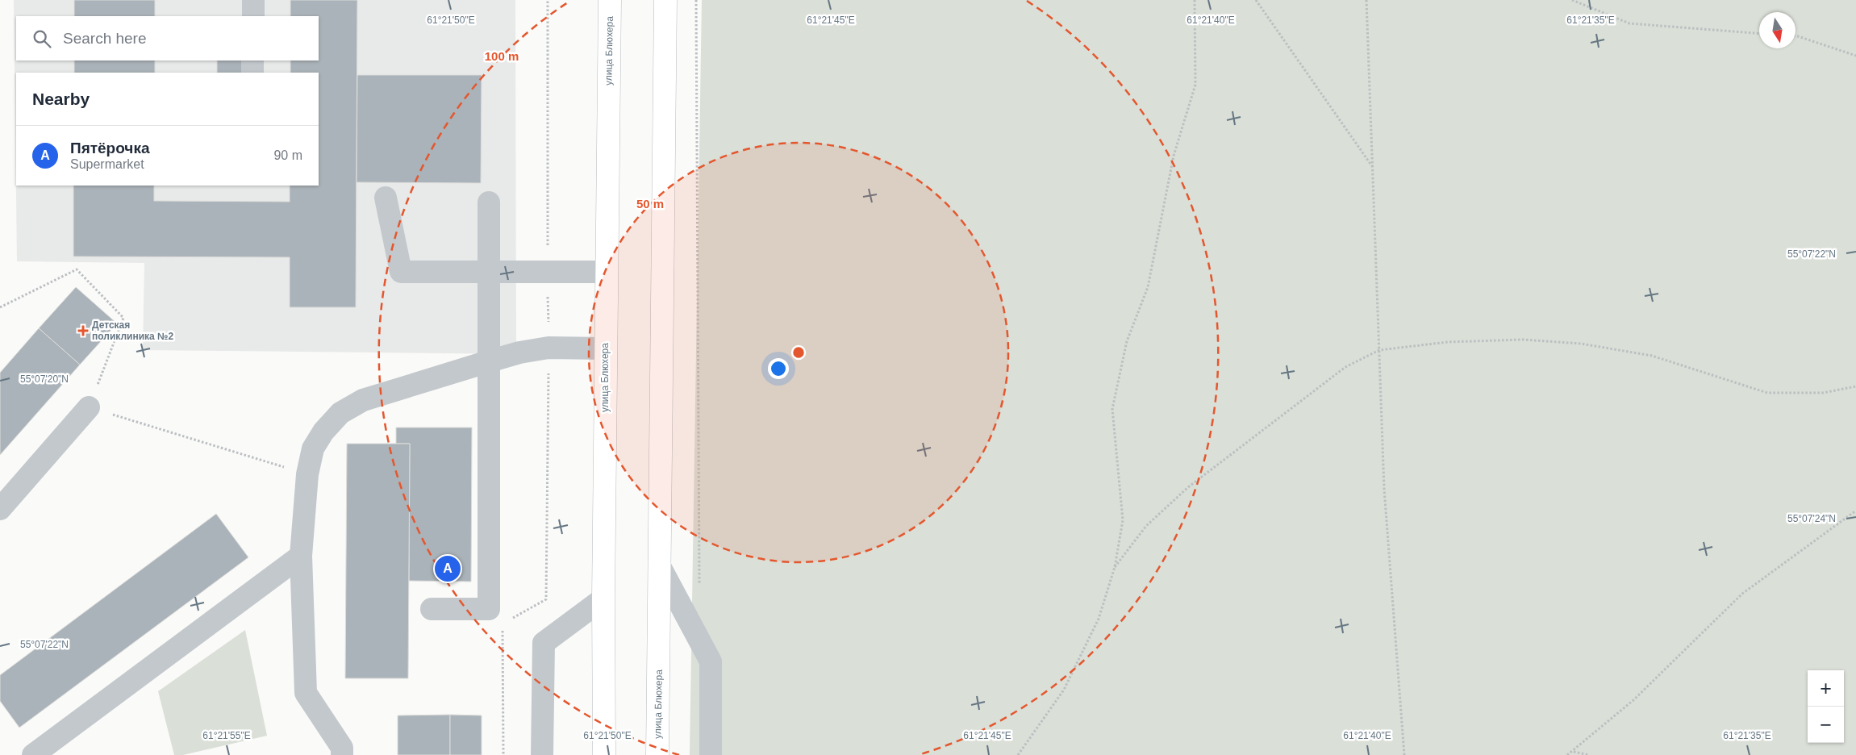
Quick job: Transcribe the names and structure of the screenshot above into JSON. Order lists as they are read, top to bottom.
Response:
{
  "streets": {
    "main road": ["улица Блюхера"]
  },
  "places": {
    "health": ["Детская поликлиника №2"]
  },
  "north": "bottom",
  "page": {
    "search": "Search here",
    "heading": "Nearby",
    "list": [
      {
        "mark": "A",
        "name": "Пятёрочка",
        "note": "Supermarket",
        "value": "90 m"
      }
    ],
    "pins": "A",
    "map_buttons": ["+", "−"]
  },
  "coordinates": [
    "61°21'50\"E",
    "61°21'45\"E",
    "61°21'40\"E",
    "61°21'35\"E",
    "55°07'22\"N",
    "55°07'20\"N",
    "55°07'24\"N",
    "61°21'55\"E"
  ],
  "rings": ["100 m", "50 m"]
}
